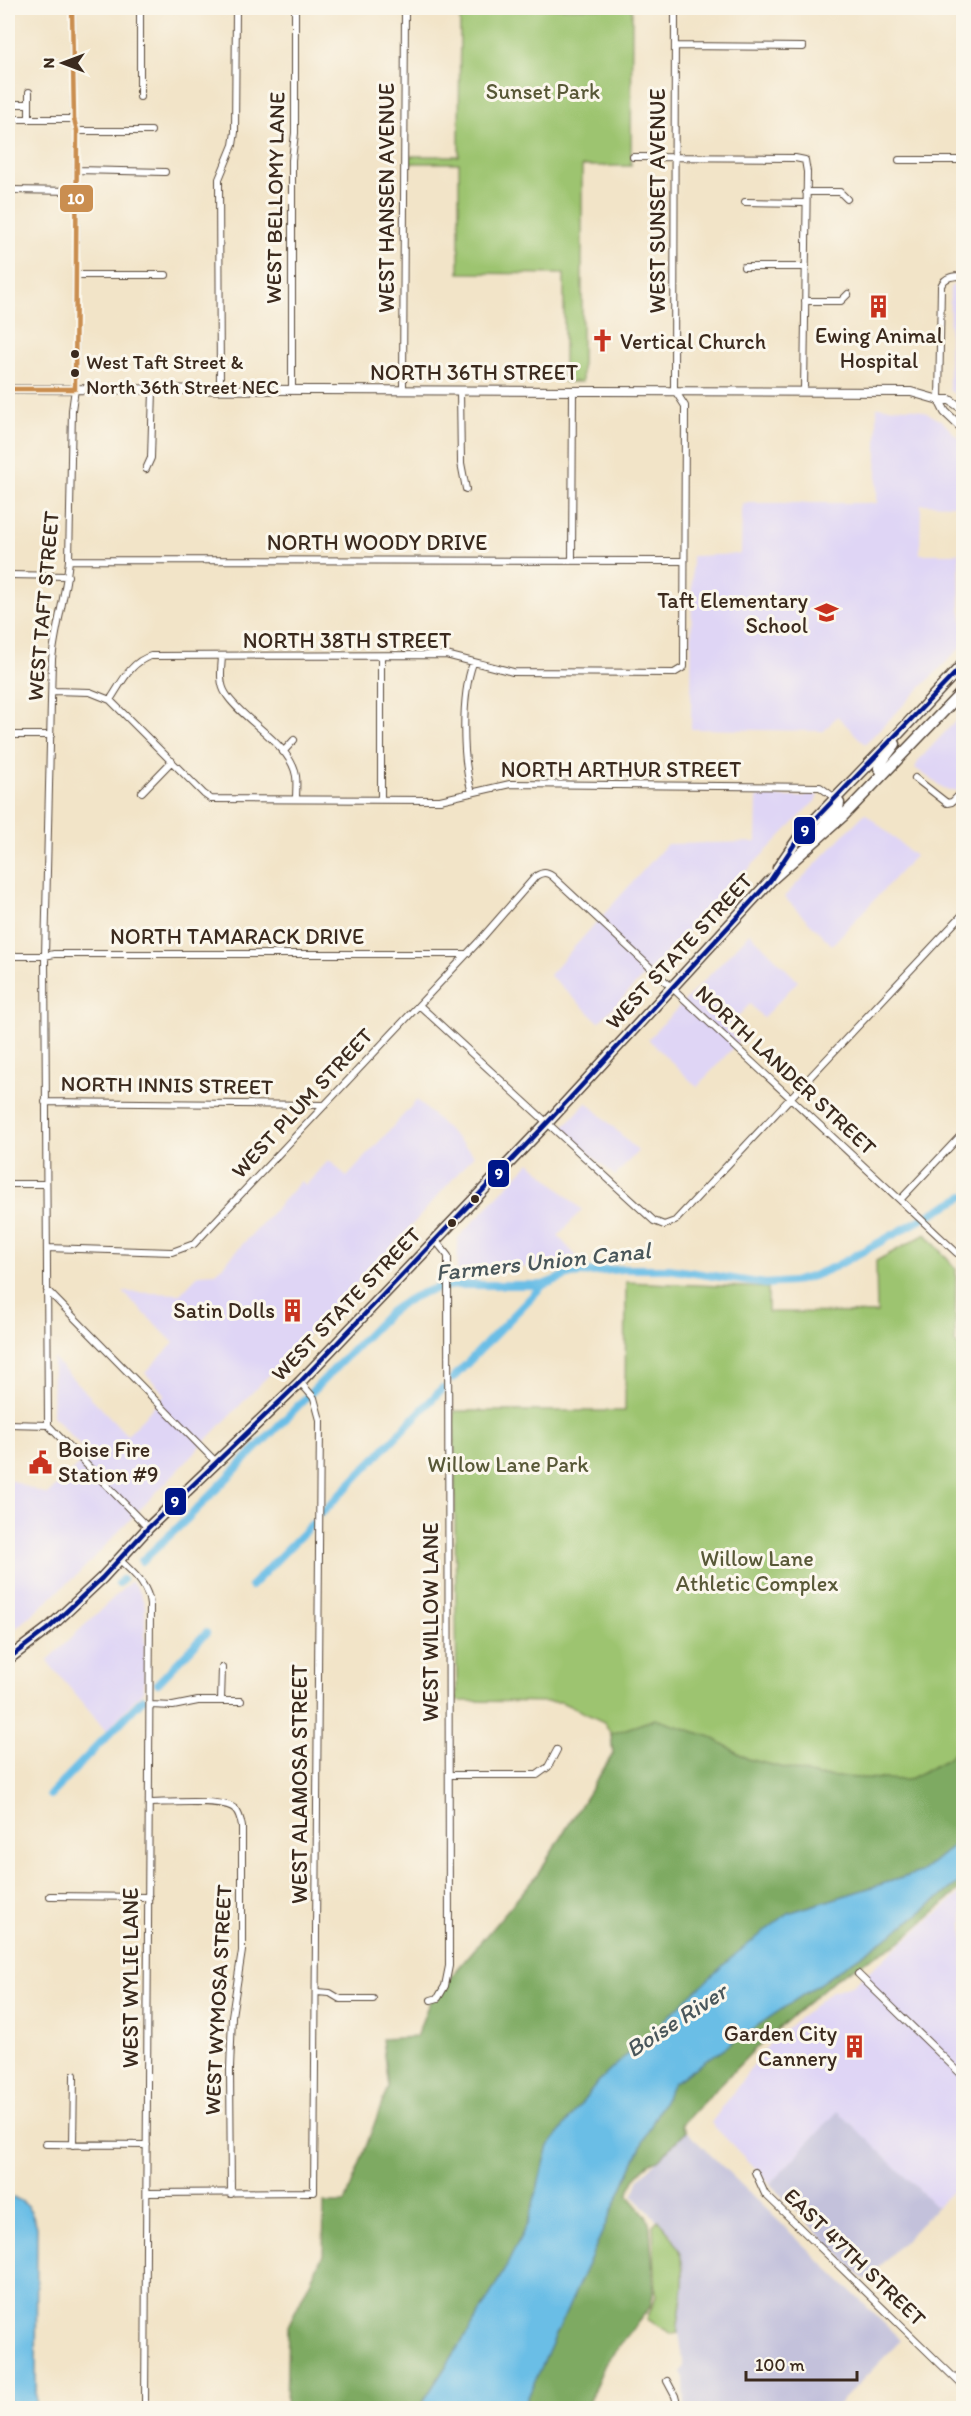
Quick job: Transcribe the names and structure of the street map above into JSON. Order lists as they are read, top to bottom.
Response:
{
  "streets": {
    "main road": ["WEST STATE STREET"],
    "street": [
      "WEST BELLOMY LANE",
      "WEST HANSEN AVENUE",
      "WEST SUNSET AVENUE",
      "NORTH 36TH STREET",
      "NORTH WOODY DRIVE",
      "WEST TAFT STREET",
      "NORTH 38TH STREET",
      "NORTH ARTHUR STREET",
      "NORTH TAMARACK DRIVE",
      "NORTH LANDER STREET",
      "NORTH INNIS STREET",
      "WEST PLUM STREET",
      "WEST WILLOW LANE",
      "WEST ALAMOSA STREET",
      "WEST WYLIE LANE",
      "WEST WYMOSA STREET",
      "EAST 47TH STREET"
    ]
  },
  "crossings": [
    ["WEST BELLOMY LANE", "NORTH 36TH STREET"],
    ["WEST HANSEN AVENUE", "NORTH 36TH STREET"],
    ["WEST SUNSET AVENUE", "NORTH 36TH STREET"],
    ["WEST SUNSET AVENUE", "NORTH WOODY DRIVE"],
    ["WEST SUNSET AVENUE", "NORTH 38TH STREET"],
    ["NORTH 36TH STREET", "WEST TAFT STREET"],
    ["NORTH WOODY DRIVE", "WEST TAFT STREET"],
    ["WEST TAFT STREET", "NORTH ARTHUR STREET"],
    ["WEST TAFT STREET", "NORTH TAMARACK DRIVE"],
    ["WEST TAFT STREET", "NORTH INNIS STREET"],
    ["WEST TAFT STREET", "WEST PLUM STREET"],
    ["NORTH 38TH STREET", "NORTH ARTHUR STREET"],
    ["NORTH ARTHUR STREET", "WEST STATE STREET"],
    ["NORTH TAMARACK DRIVE", "WEST PLUM STREET"],
    ["WEST STATE STREET", "NORTH LANDER STREET"],
    ["WEST STATE STREET", "WEST WILLOW LANE"],
    ["WEST STATE STREET", "WEST ALAMOSA STREET"],
    ["WEST STATE STREET", "WEST WYLIE LANE"],
    ["NORTH LANDER STREET", "WEST PLUM STREET"],
    ["NORTH INNIS STREET", "WEST PLUM STREET"],
    ["WEST ALAMOSA STREET", "WEST WYMOSA STREET"],
    ["WEST WYLIE LANE", "WEST WYMOSA STREET"]
  ],
  "water": ["Farmers Union Canal", "Boise River"],
  "parks": ["Sunset Park", "Willow Lane Park", "Willow Lane Athletic Complex"],
  "places": {
    "building": ["Ewing Animal Hospital", "Satin Dolls", "Garden City Cannery"],
    "church": ["Vertical Church"],
    "other": ["West Taft Street & North 36th Street NEC"],
    "school or university": ["Taft Elementary School"],
    "public building": ["Boise Fire Station #9"]
  },
  "lines": ["transit line 10", "transit line 9"],
  "scale_bar": "100 m",
  "north": "left"
}
